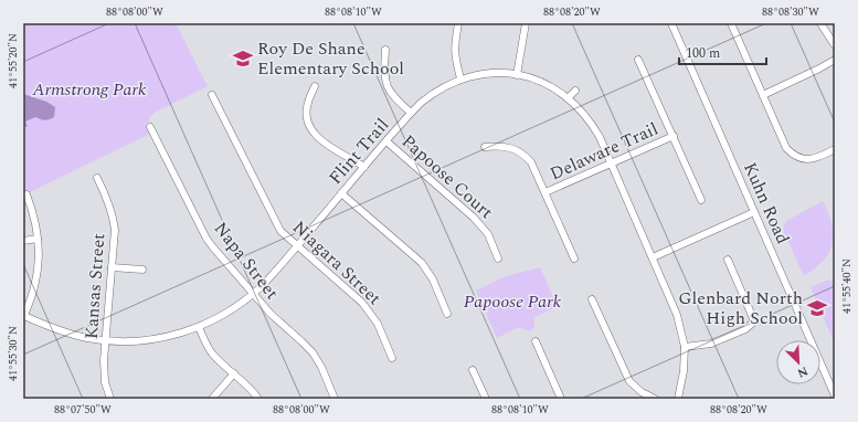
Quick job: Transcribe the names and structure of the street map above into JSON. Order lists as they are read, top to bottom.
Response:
{
  "streets": {
    "street": [
      "Flint Trail",
      "Delaware Trail",
      "Papoose Court",
      "Kuhn Road",
      "Napa Street",
      "Niagara Street",
      "Kansas Street"
    ]
  },
  "crossings": [
    ["Flint Trail", "Delaware Trail"],
    ["Flint Trail", "Papoose Court"],
    ["Flint Trail", "Napa Street"],
    ["Flint Trail", "Niagara Street"],
    ["Flint Trail", "Kansas Street"]
  ],
  "parks": ["Armstrong Park", "Papoose Park"],
  "places": {
    "school or university": ["Roy De Shane Elementary School", "Glenbard North High School"]
  },
  "scale_bar": "100 m",
  "north": "bottom right",
  "coordinates": [
    "88°08'00\"W",
    "88°08'10\"W",
    "88°08'20\"W",
    "88°08'30\"W",
    "41°55'20\"N",
    "41°55'40\"N",
    "41°55'30\"N",
    "88°07'50\"W"
  ]
}
